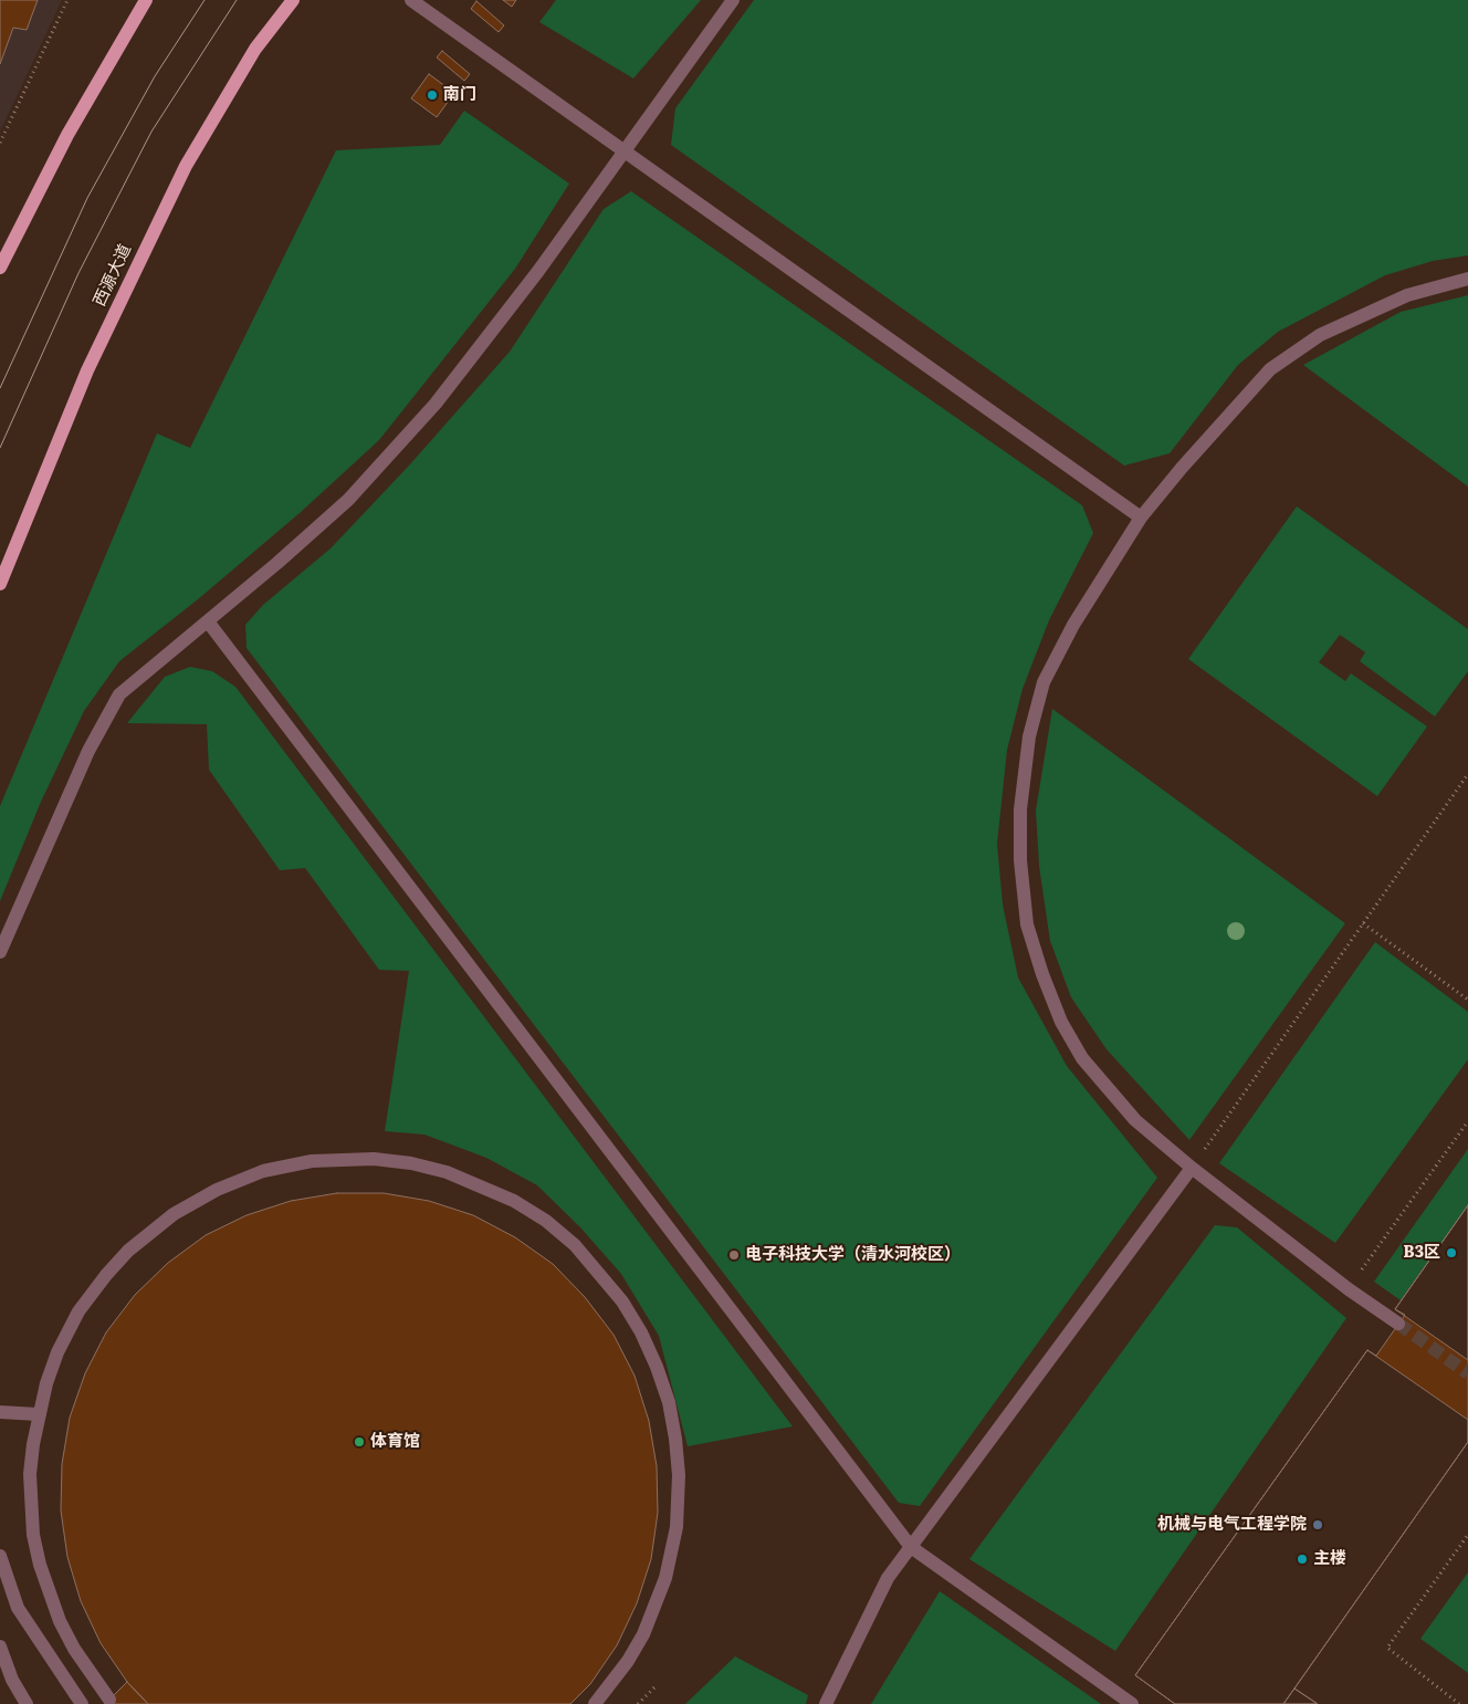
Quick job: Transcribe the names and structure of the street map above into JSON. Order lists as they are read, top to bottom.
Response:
{
  "streets": {
    "main road": ["西源大道"]
  },
  "places": [
    "南门",
    "B3区",
    "电子科技大学（清水河校区）",
    "体育馆",
    "机械与电气工程学院",
    "主楼"
  ]
}
